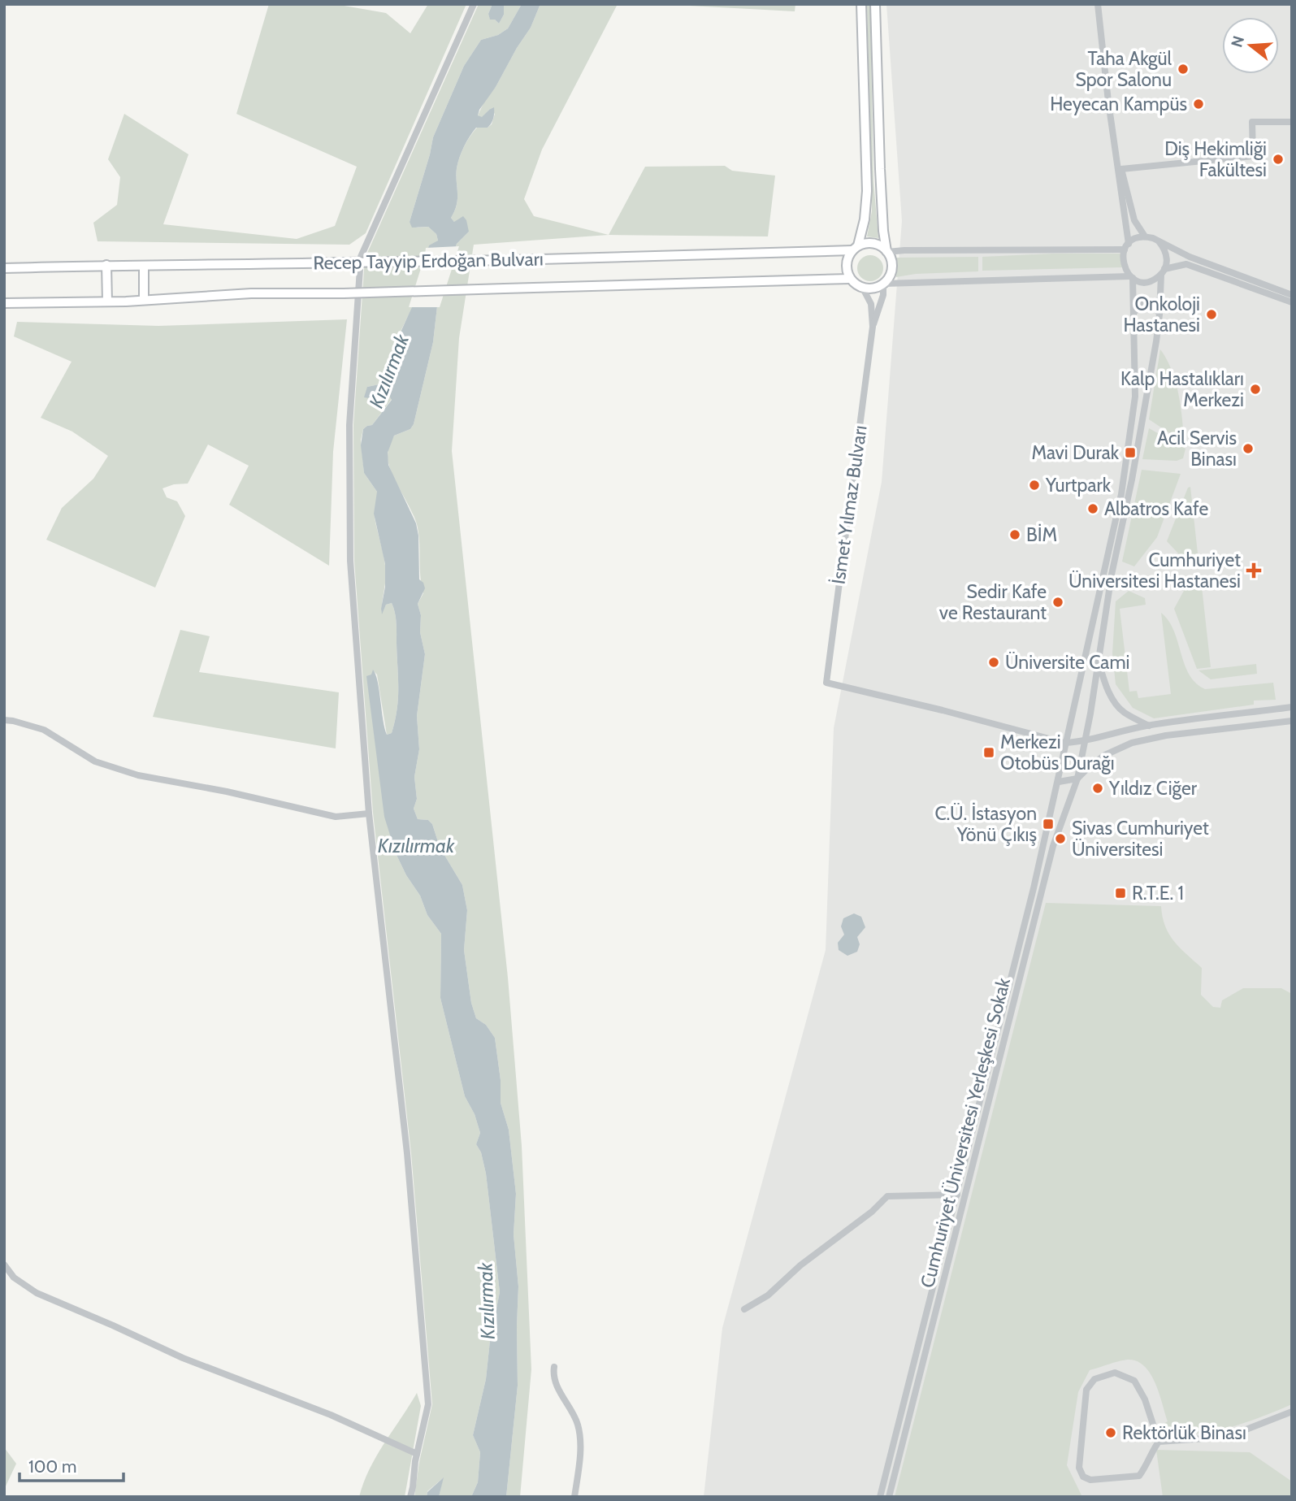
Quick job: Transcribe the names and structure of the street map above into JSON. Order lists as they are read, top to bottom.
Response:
{
  "streets": {
    "street": ["Recep Tayyip Erdoğan Bulvarı", "İsmet Yılmaz Bulvarı", "Cumhuriyet Üniversitesi Yerleşkesi Sokak"]
  },
  "crossings": [
    ["Recep Tayyip Erdoğan Bulvarı", "İsmet Yılmaz Bulvarı"],
    ["İsmet Yılmaz Bulvarı", "Cumhuriyet Üniversitesi Yerleşkesi Sokak"]
  ],
  "water": ["Kızılırmak"],
  "places": {
    "other": [
      "Taha Akgül Spor Salonu",
      "Heyecan Kampüs",
      "Diş Hekimliği Fakültesi",
      "Onkoloji Hastanesi",
      "Kalp Hastalıkları Merkezi",
      "Acil Servis Binası",
      "Yurtpark",
      "Albatros Kafe",
      "BİM",
      "Sedir Kafe ve Restaurant",
      "Üniversite Cami",
      "Yıldız Ciğer",
      "Sivas Cumhuriyet Üniversitesi",
      "Rektörlük Binası"
    ],
    "transit": [
      "Mavi Durak",
      "Merkezi Otobüs Durağı",
      "C.Ü. İstasyon Yönü Çıkış",
      "R.T.E. 1"
    ],
    "health": ["Cumhuriyet Üniversitesi Hastanesi"]
  },
  "scale_bar": "100 m",
  "north": "left"
}
